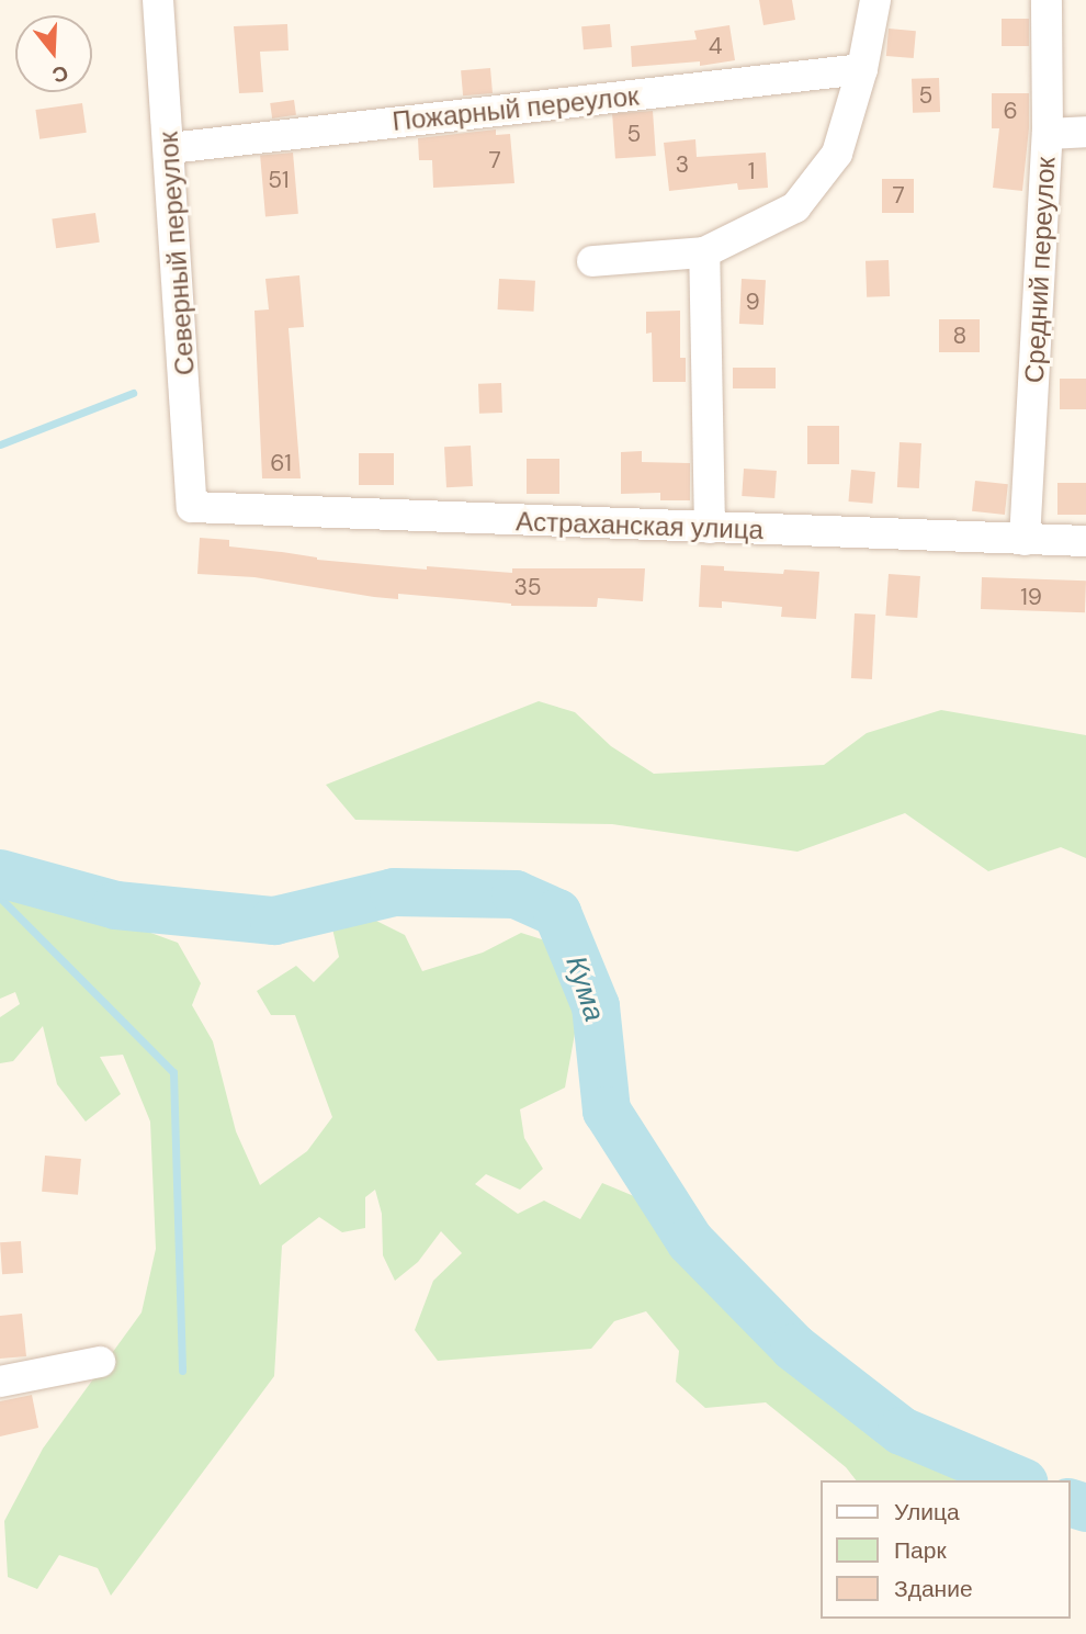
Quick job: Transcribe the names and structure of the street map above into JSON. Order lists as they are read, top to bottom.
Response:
{
  "streets": {
    "street": [
      "Пожарный переулок",
      "Северный переулок",
      "Средний переулок",
      "Астраханская улица"
    ]
  },
  "crossings": [
    ["Пожарный переулок", "Северный переулок"],
    ["Северный переулок", "Астраханская улица"],
    ["Средний переулок", "Астраханская улица"]
  ],
  "water": ["Кума"],
  "house_numbers": [
    "4",
    "5",
    "6",
    "5",
    "7",
    "3",
    "1",
    "51",
    "7",
    "9",
    "8",
    "61",
    "35",
    "19"
  ],
  "legend": ["Улица", "Парк", "Здание"],
  "north": "bottom"
}
